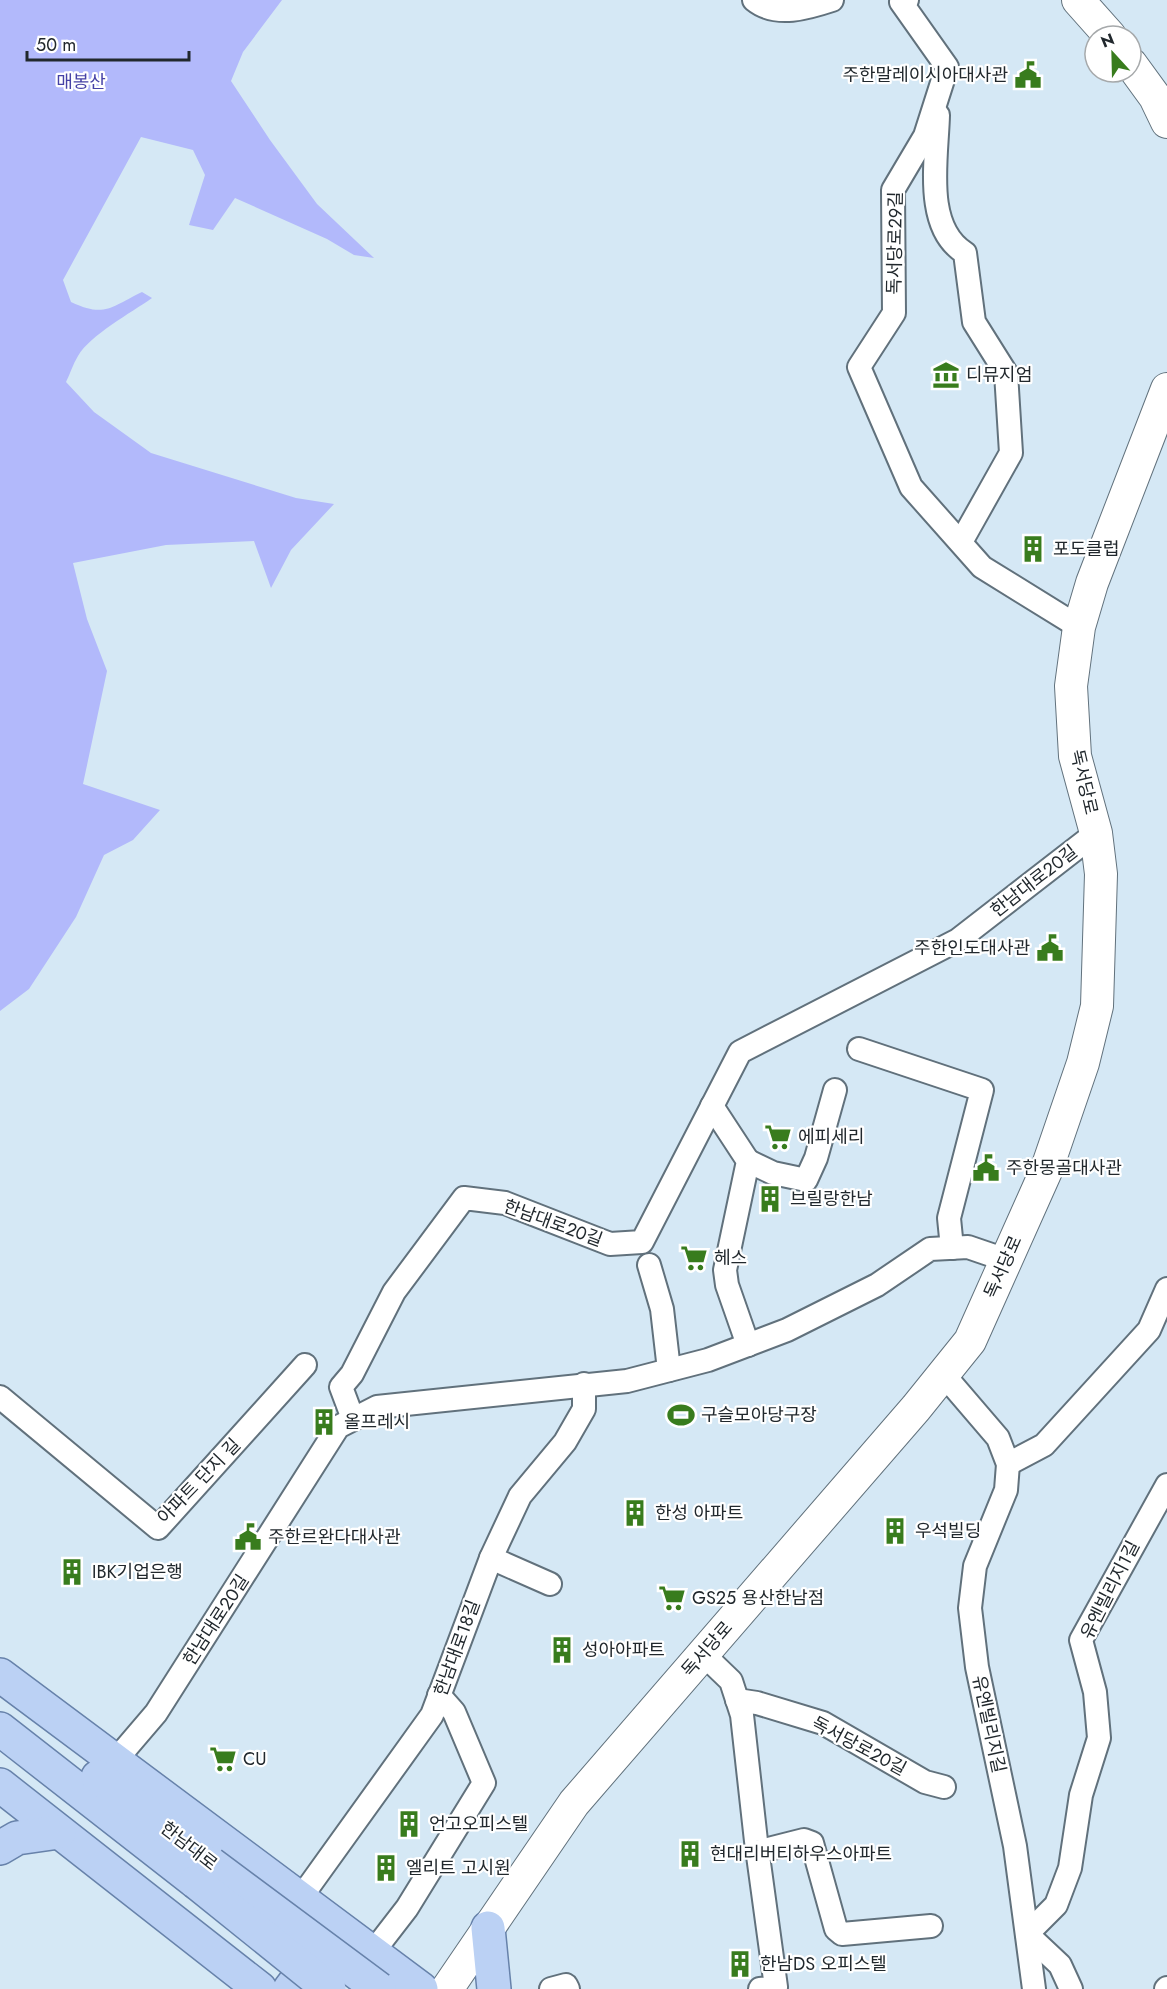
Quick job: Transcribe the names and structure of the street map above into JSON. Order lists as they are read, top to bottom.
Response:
{
  "streets": {
    "main road": ["독서당로", "한남대로"],
    "street": [
      "독서당로29길",
      "한남대로20길",
      "아파트 단지 길",
      "유엔빌리지1길",
      "한남대로18길",
      "유엔빌리지길",
      "독서당로20길"
    ]
  },
  "crossings": [
    ["독서당로29길", "독서당로"],
    ["독서당로", "한남대로20길"],
    ["독서당로", "유엔빌리지길"],
    ["한남대로20길", "한남대로18길"],
    ["유엔빌리지1길", "유엔빌리지길"]
  ],
  "parks": ["매봉산"],
  "places": {
    "public building": [
      "주한말레이시아대사관",
      "주한인도대사관",
      "주한몽골대사관",
      "주한르완다대사관"
    ],
    "museum": ["디뮤지엄"],
    "building": [
      "포도클럽",
      "브릴랑한남",
      "올프레시",
      "한성 아파트",
      "우석빌딩",
      "IBK기업은행",
      "성아아파트",
      "언고오피스텔",
      "현대리버티하우스아파트",
      "엘리트 고시원",
      "한남DS 오피스텔"
    ],
    "supermarket": [
      "에피세리",
      "헤스",
      "GS25 용산한남점",
      "CU"
    ],
    "sports": ["구슬모아당구장"]
  },
  "scale_bar": "50 m",
  "north": "top"
}
